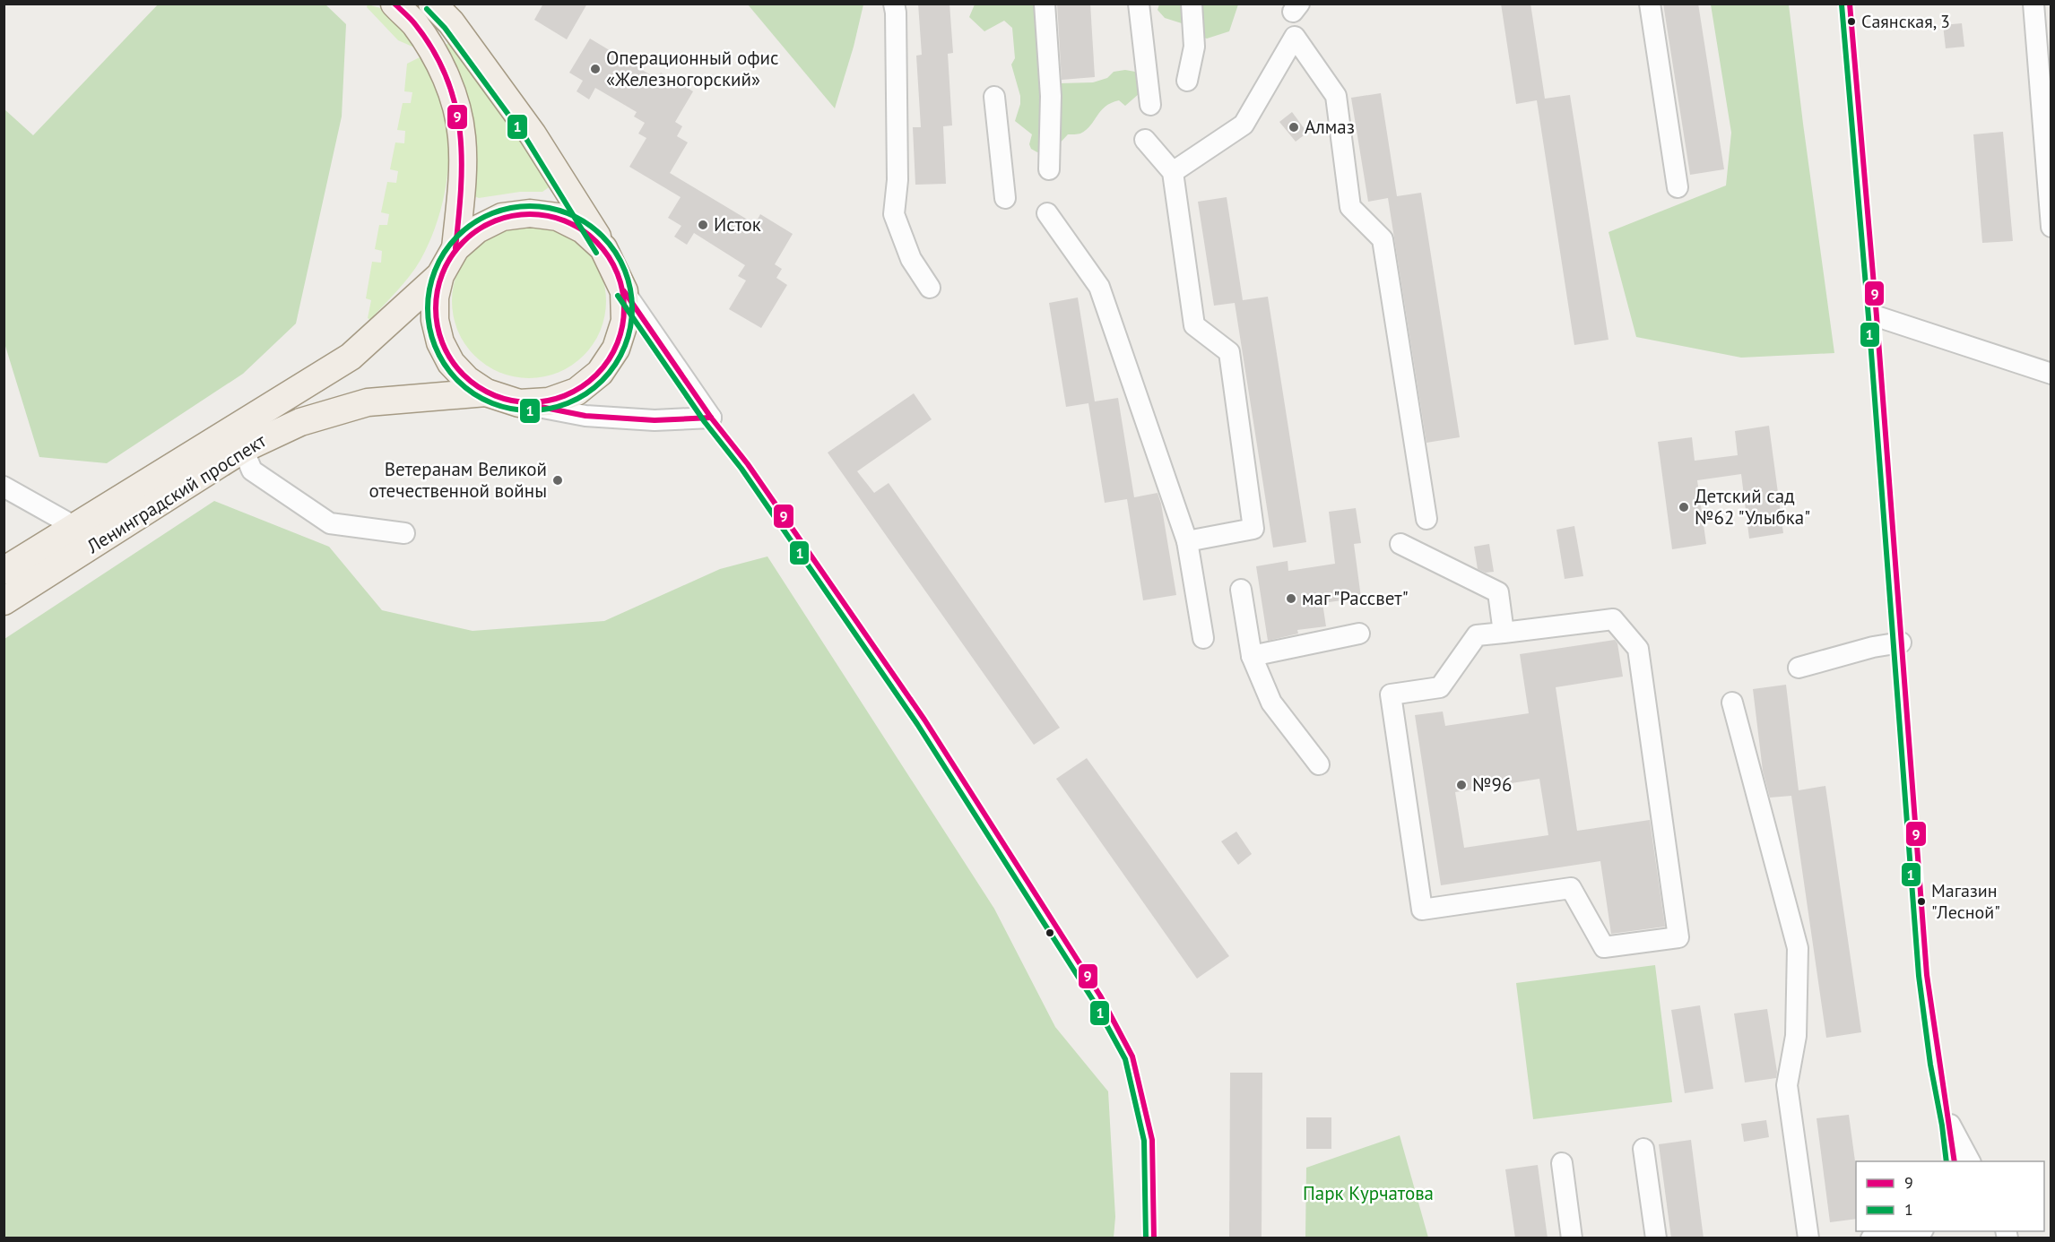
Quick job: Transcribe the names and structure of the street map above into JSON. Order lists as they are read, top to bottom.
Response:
{
  "streets": {
    "main road": ["Ленинградский проспект"]
  },
  "parks": ["Парк Курчатова"],
  "places": [
    "Саянская, 3",
    "Операционный офис «Железногорский»",
    "Алмаз",
    "Исток",
    "Ветеранам Великой отечественной войны",
    "Детский сад №62 \"Улыбка\"",
    "маг \"Рассвет\"",
    "№96",
    "Магазин \"Лесной\""
  ],
  "lines": ["transit line 9", "transit line 1"],
  "legend": ["9", "1"]
}
